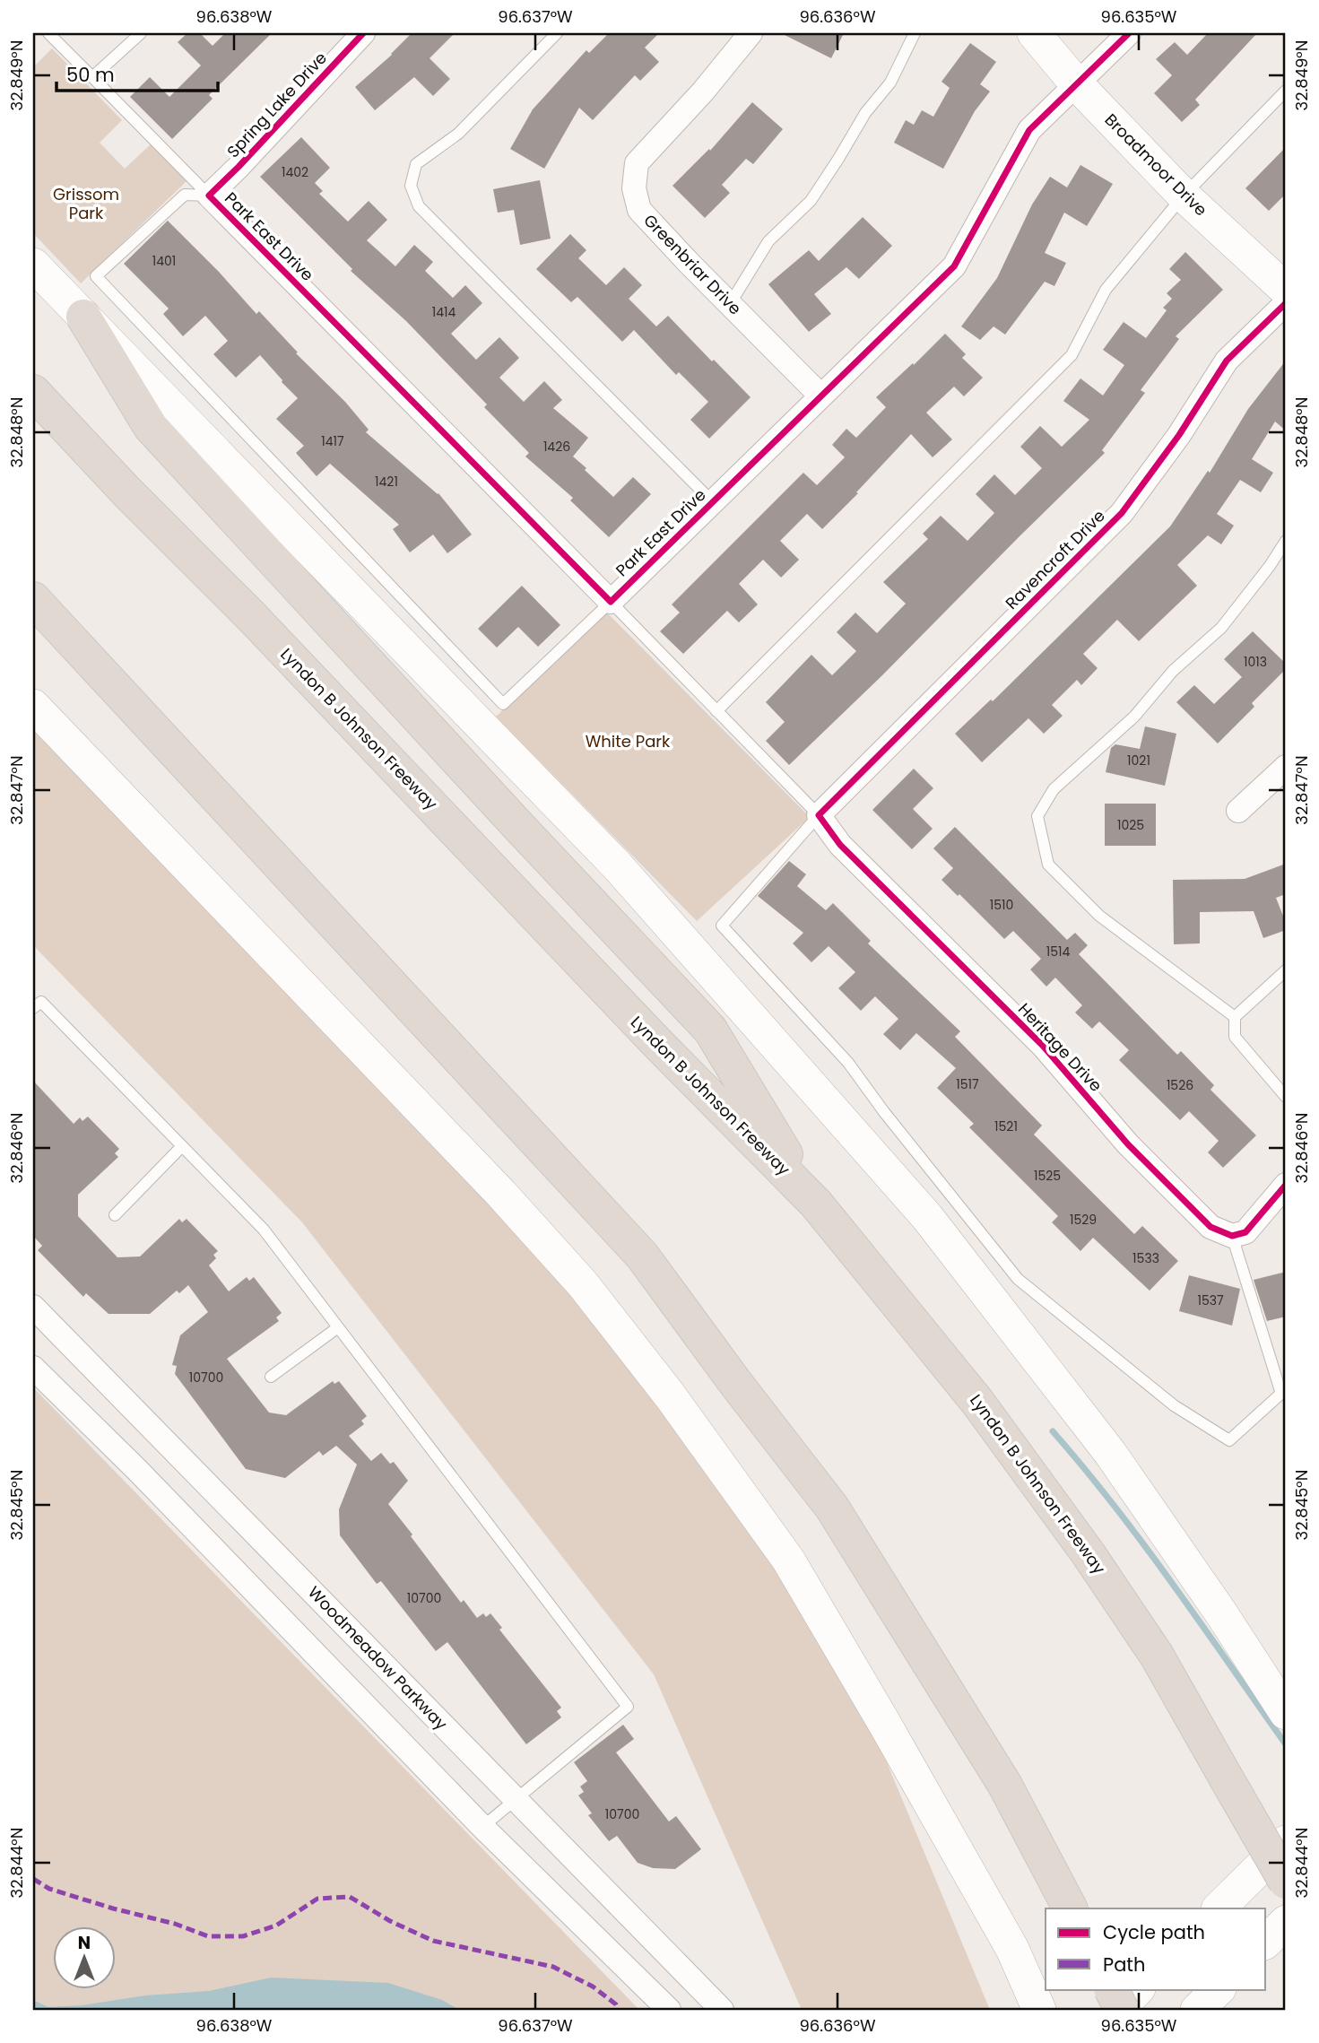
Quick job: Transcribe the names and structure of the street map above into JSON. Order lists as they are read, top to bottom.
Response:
{
  "streets": {
    "highway": ["Lyndon B Johnson Freeway"],
    "main road": ["Broadmoor Drive"],
    "street": [
      "Spring Lake Drive",
      "Park East Drive",
      "Greenbriar Drive",
      "Ravencroft Drive",
      "Heritage Drive",
      "Woodmeadow Parkway"
    ]
  },
  "crossings": [
    ["Spring Lake Drive", "Park East Drive"],
    ["Broadmoor Drive", "Park East Drive"],
    ["Park East Drive", "Greenbriar Drive"],
    ["Ravencroft Drive", "Heritage Drive"]
  ],
  "parks": ["Grissom Park", "White Park"],
  "house_numbers": [
    "1402",
    "1401",
    "1414",
    "1417",
    "1426",
    "1421",
    "1013",
    "1021",
    "1025",
    "1510",
    "1514",
    "1517",
    "1526",
    "1521",
    "1525",
    "1529",
    "1533",
    "1537",
    "10700",
    "10700",
    "10700"
  ],
  "legend": ["Cycle path", "Path"],
  "scale_bar": "50 m",
  "north": "top",
  "coordinates": [
    "96.638°W",
    "96.637°W",
    "96.636°W",
    "96.635°W",
    "32.849°N",
    "32.848°N",
    "32.847°N",
    "32.846°N",
    "32.845°N",
    "32.844°N"
  ]
}
